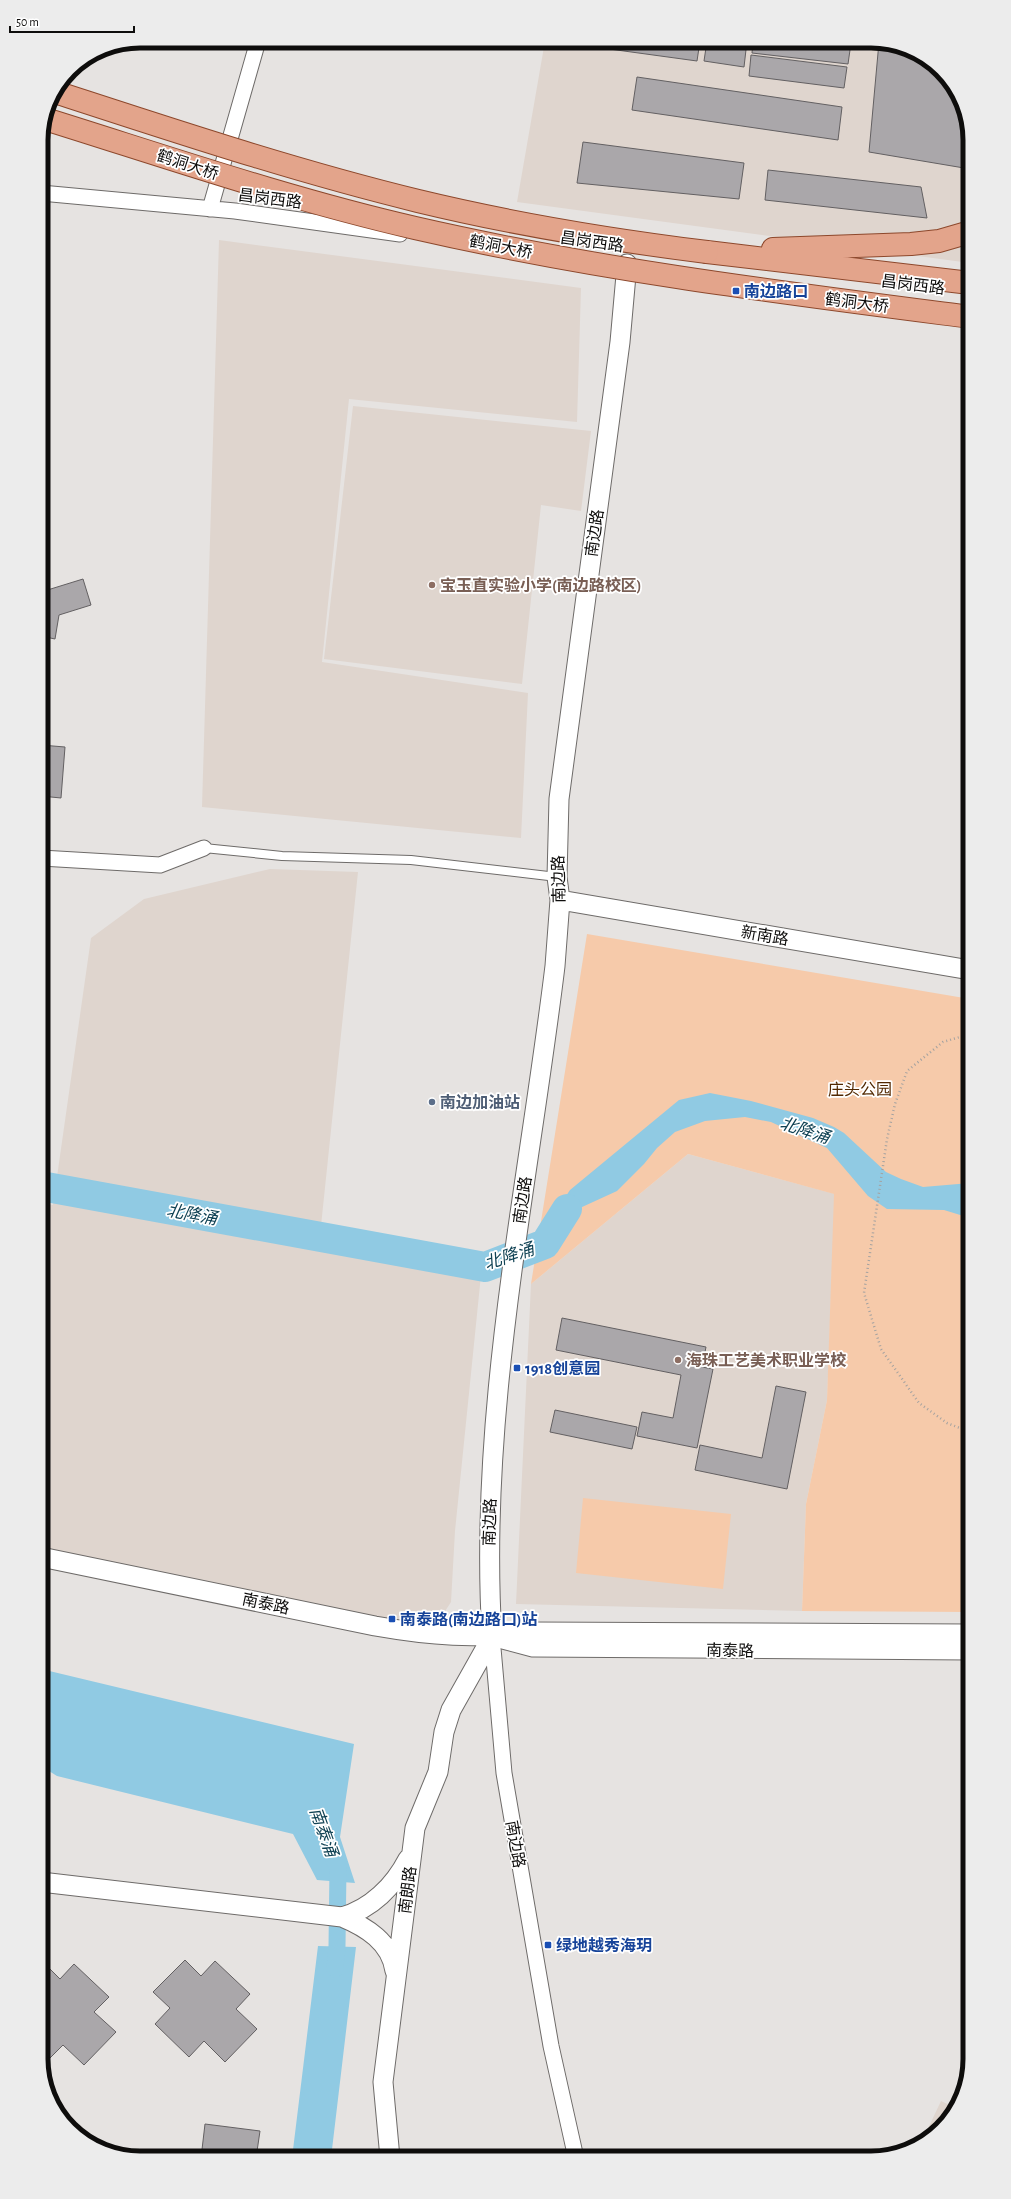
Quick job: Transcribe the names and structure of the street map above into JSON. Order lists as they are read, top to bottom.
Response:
{
  "streets": {
    "main road": ["鹤洞大桥"],
    "street": [
      "昌岗西路",
      "南边路",
      "新南路",
      "南泰路",
      "南朗路"
    ]
  },
  "crossings": [
    ["昌岗西路", "南边路"],
    ["南边路", "新南路"],
    ["南边路", "南泰路"],
    ["南边路", "南朗路"],
    ["南泰路", "南朗路"]
  ],
  "water": ["北降涌", "南泰涌"],
  "parks": ["庄头公园"],
  "places": {
    "transit": [
      "南边路口",
      "1918创意园",
      "南泰路(南边路口)站",
      "绿地越秀海玥"
    ],
    "other": ["宝玉直实验小学(南边路校区)", "南边加油站", "海珠工艺美术职业学校"]
  },
  "scale_bar": "50 m"
}
